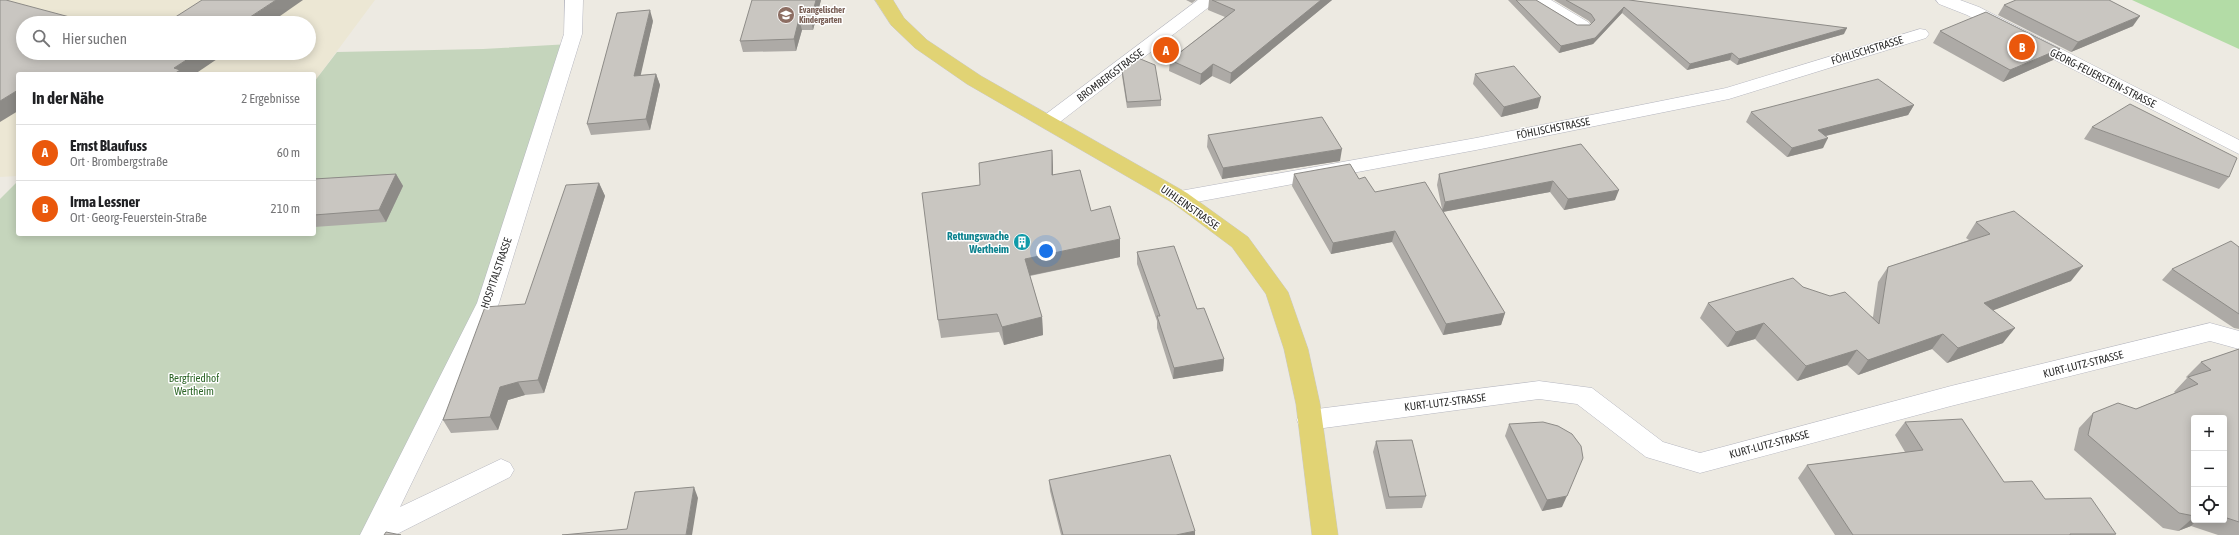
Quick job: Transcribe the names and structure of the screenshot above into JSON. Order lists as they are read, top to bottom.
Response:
{
  "streets": {
    "main road": ["UIHLEINSTRASSE"],
    "street": [
      "FÖHLISCHSTRASSE",
      "BROMBERGSTRASSE",
      "GEORG-FEUERSTEIN-STRASSE",
      "HOSPITALSTRASSE",
      "KURT-LUTZ-STRASSE"
    ]
  },
  "crossings": [
    ["FÖHLISCHSTRASSE", "UIHLEINSTRASSE"],
    ["BROMBERGSTRASSE", "UIHLEINSTRASSE"],
    ["UIHLEINSTRASSE", "KURT-LUTZ-STRASSE"]
  ],
  "parks": ["Bergfriedhof Wertheim"],
  "places": {
    "school or university": ["Evangelischer Kindergarten"],
    "building": ["Rettungswache Wertheim"]
  },
  "page": {
    "search": "Hier suchen",
    "pins": ["B", "A"],
    "heading": ["In der Nähe", "2 Ergebnisse"],
    "list": [
      {
        "mark": "A",
        "name": "Ernst Blaufuss",
        "note": "Ort · Brombergstraße",
        "value": "60 m"
      },
      {
        "mark": "B",
        "name": "Irma Lessner",
        "note": "Ort · Georg-Feuerstein-Straße",
        "value": "210 m"
      }
    ],
    "map_buttons": ["+", "−"]
  }
}
